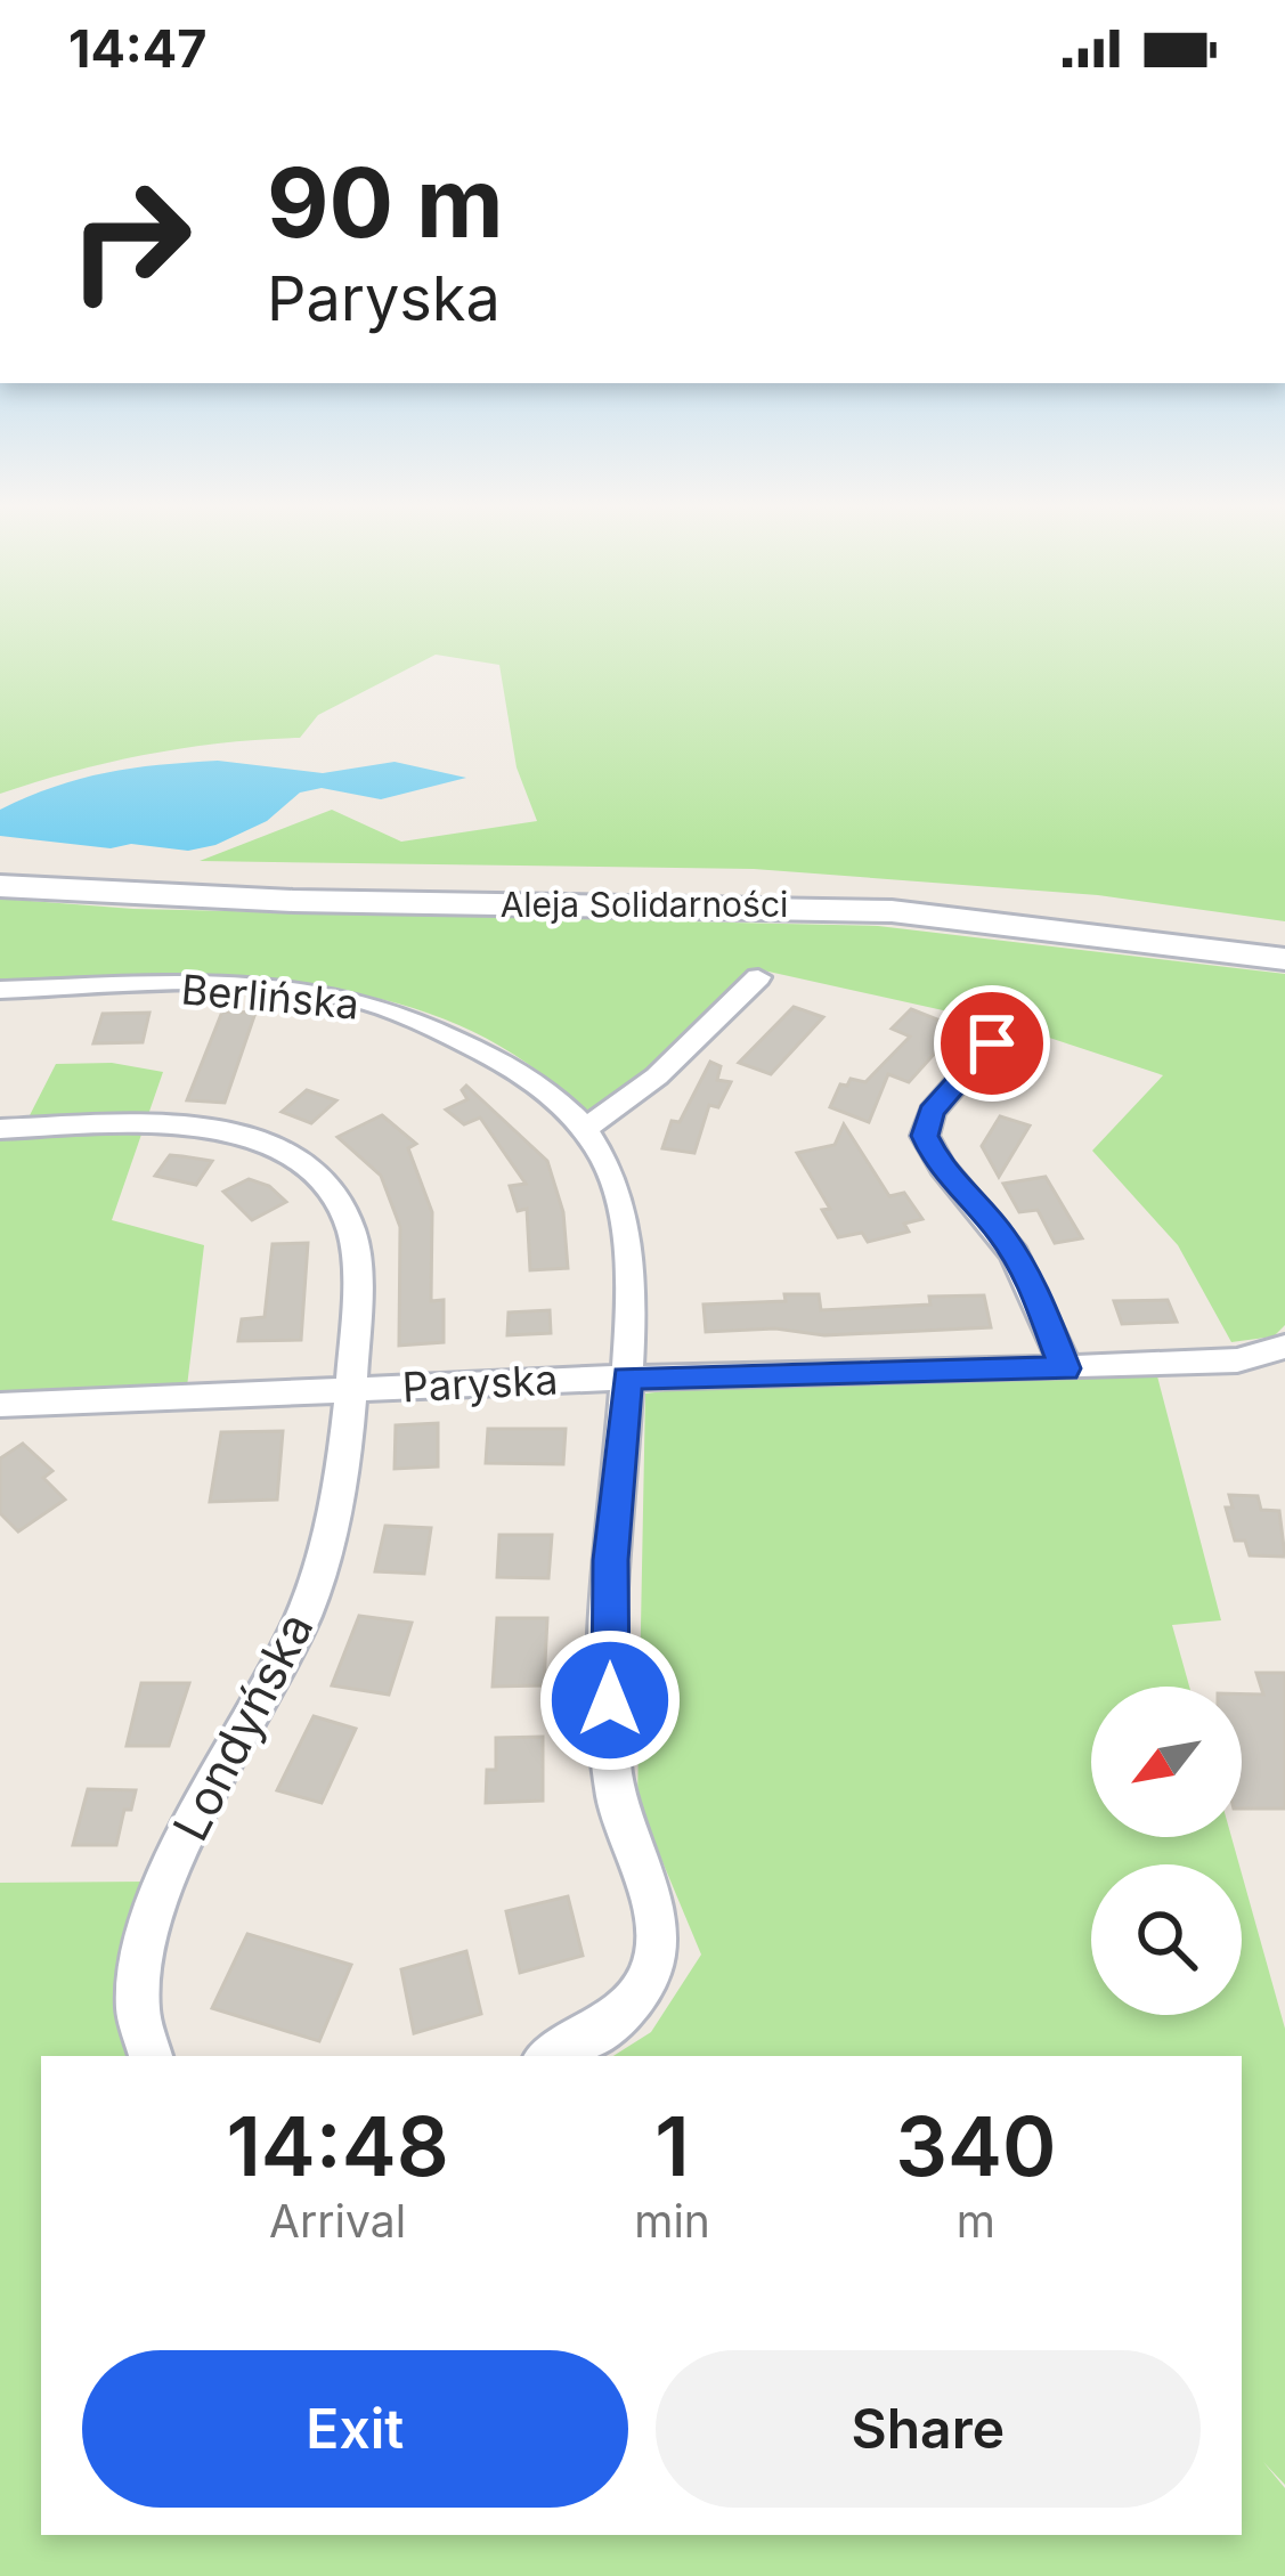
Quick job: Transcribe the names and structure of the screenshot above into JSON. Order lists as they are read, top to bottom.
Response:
{
  "streets": {
    "main road": ["Aleja Solidarności"],
    "street": ["Berlińska", "Paryska", "Londyńska"]
  },
  "crossings": [
    ["Berlińska", "Paryska"],
    ["Paryska", "Londyńska"]
  ],
  "north": "bottom left",
  "page": {
    "status": "14:47",
    "turn": ["90 m", "Paryska"],
    "eta": [
      "14:48",
      "Arrival",
      "1",
      "min",
      "340",
      "m"
    ],
    "buttons": ["Exit", "Share"]
  }
}
